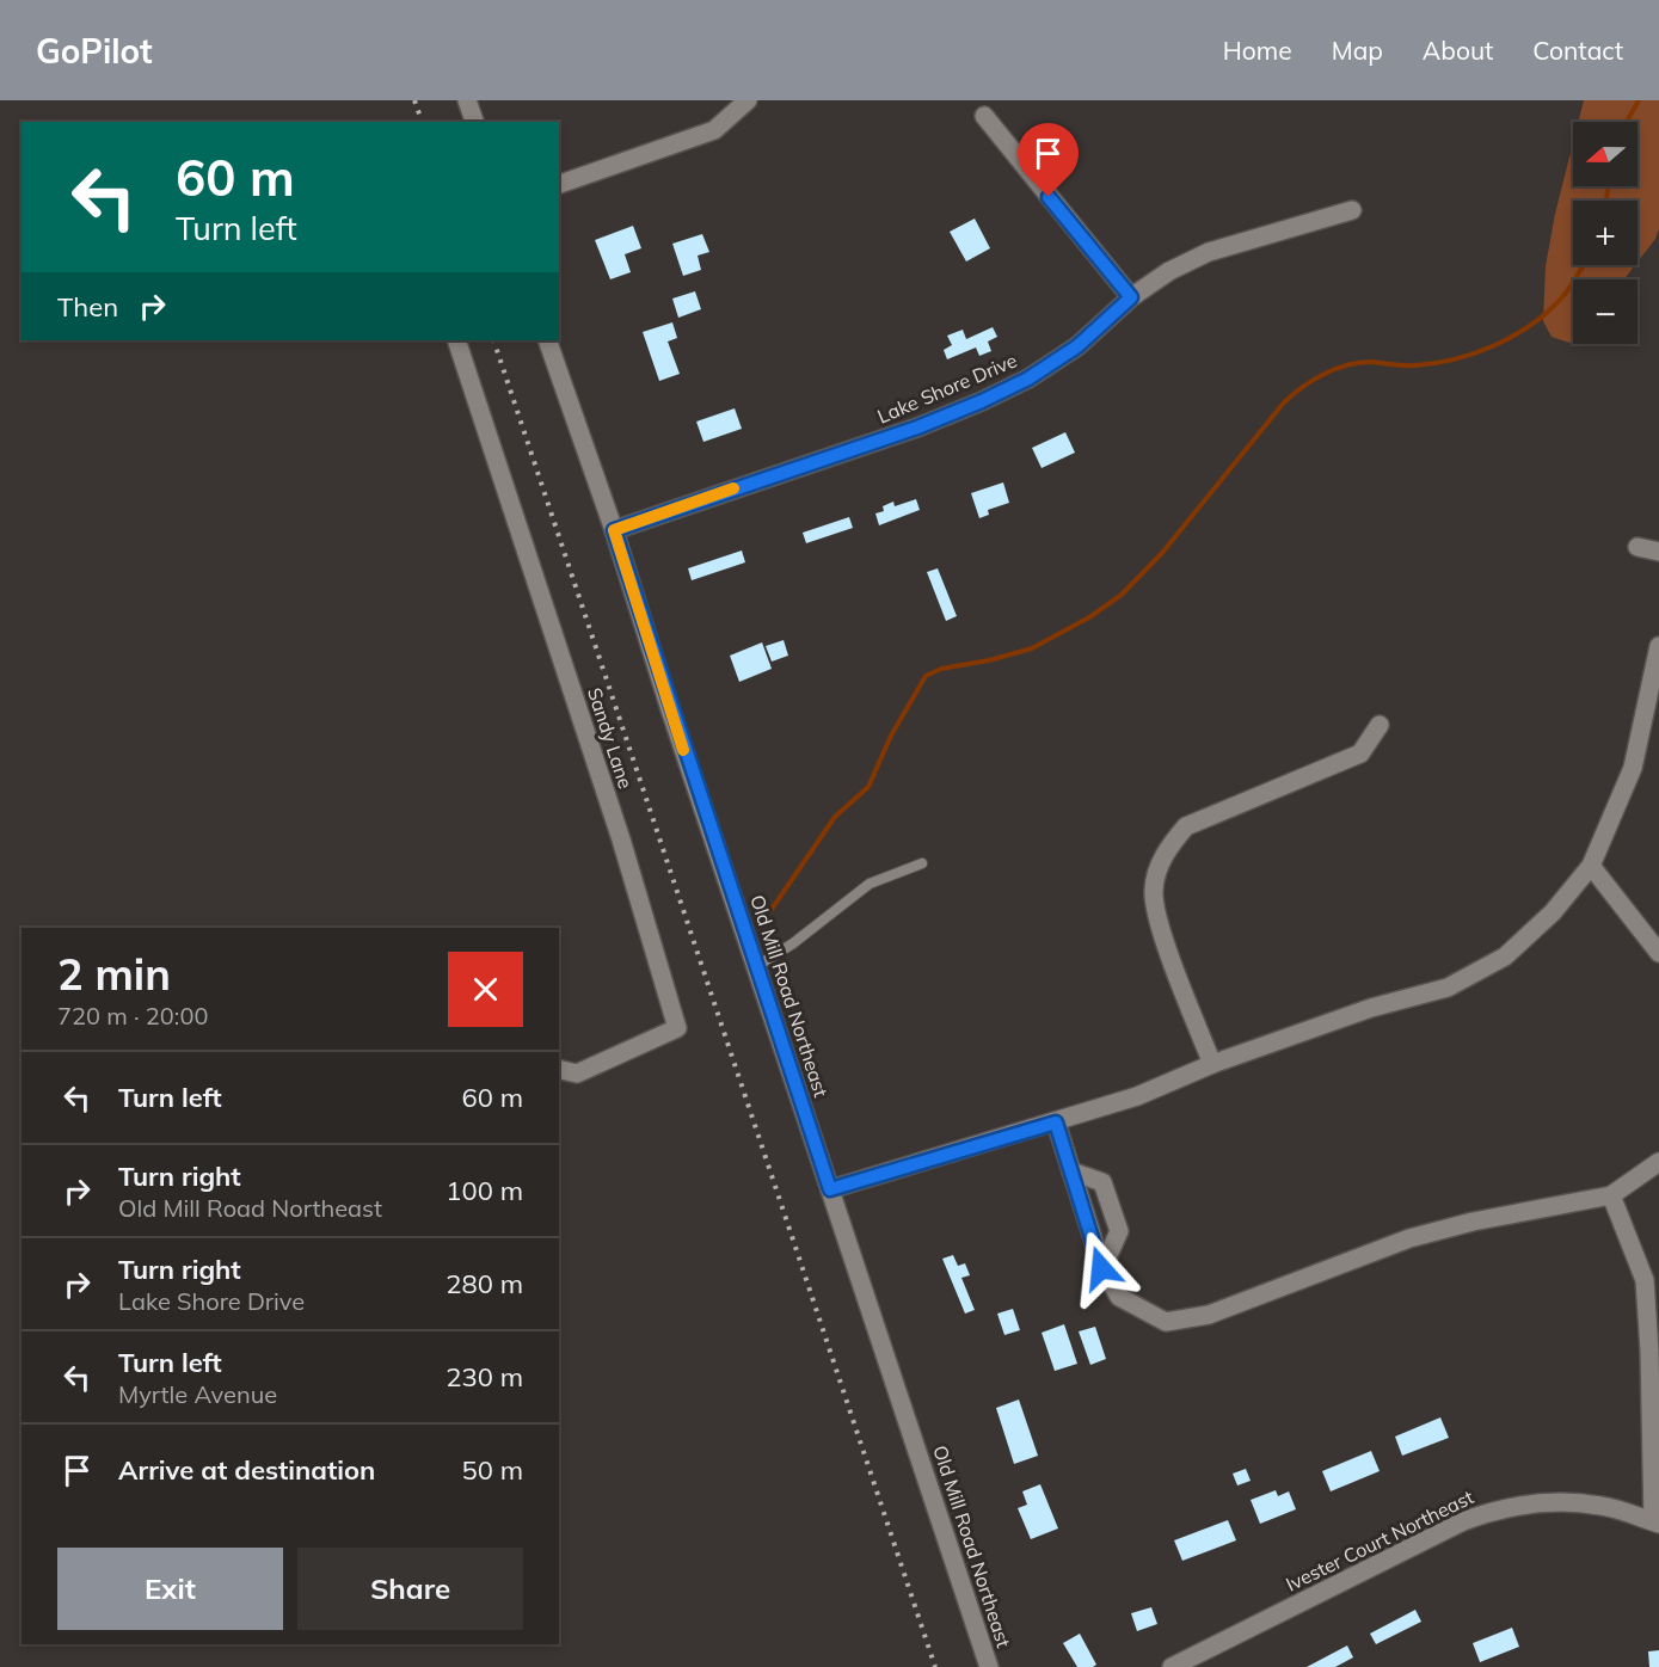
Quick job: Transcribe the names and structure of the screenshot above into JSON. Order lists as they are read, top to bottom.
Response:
{
  "streets": {
    "street": [
      "Lake Shore Drive",
      "Sandy Lane",
      "Old Mill Road Northeast",
      "Ivester Court Northeast"
    ]
  },
  "crossings": [
    ["Lake Shore Drive", "Old Mill Road Northeast"]
  ],
  "north": "left",
  "page": {
    "header": "GoPilot",
    "nav": [
      "Home",
      "Map",
      "About",
      "Contact"
    ],
    "map_buttons": ["+", "−"],
    "turn": ["60 m", "Turn left"],
    "then": "Then",
    "heading": ["2 min", "720 m · 20:00"],
    "list": [
      {
        "name": "Turn left",
        "value": "60 m"
      },
      {
        "name": "Turn right",
        "note": "Old Mill Road Northeast",
        "value": "100 m"
      },
      {
        "name": "Turn right",
        "note": "Lake Shore Drive",
        "value": "280 m"
      },
      {
        "name": "Turn left",
        "note": "Myrtle Avenue",
        "value": "230 m"
      },
      {
        "name": "Arrive at destination",
        "value": "50 m"
      }
    ],
    "buttons": ["Exit", "Share"]
  }
}
